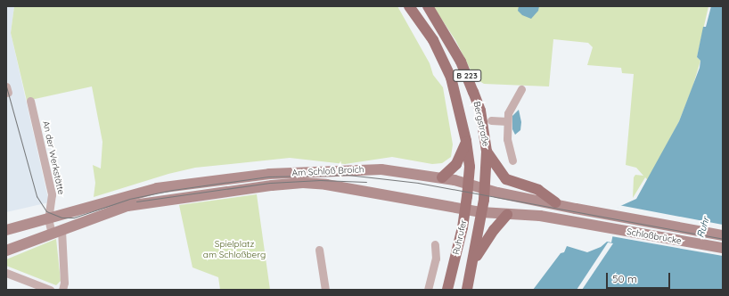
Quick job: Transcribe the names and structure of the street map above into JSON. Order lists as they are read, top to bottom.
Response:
{
  "streets": {
    "main road": [
      "B 223",
      "Bergstraße",
      "Am Schloß Broich",
      "Schloßbrücke",
      "Ruhrufer"
    ],
    "street": ["An der Werkstätte"]
  },
  "crossings": [
    ["Bergstraße", "Am Schloß Broich"],
    ["Bergstraße", "Ruhrufer"],
    ["An der Werkstätte", "Am Schloß Broich"],
    ["Am Schloß Broich", "Schloßbrücke"],
    ["Am Schloß Broich", "Ruhrufer"]
  ],
  "water": ["Ruhr"],
  "parks": ["Spielplatz am Schloßberg"],
  "scale_bar": "50 m"
}
